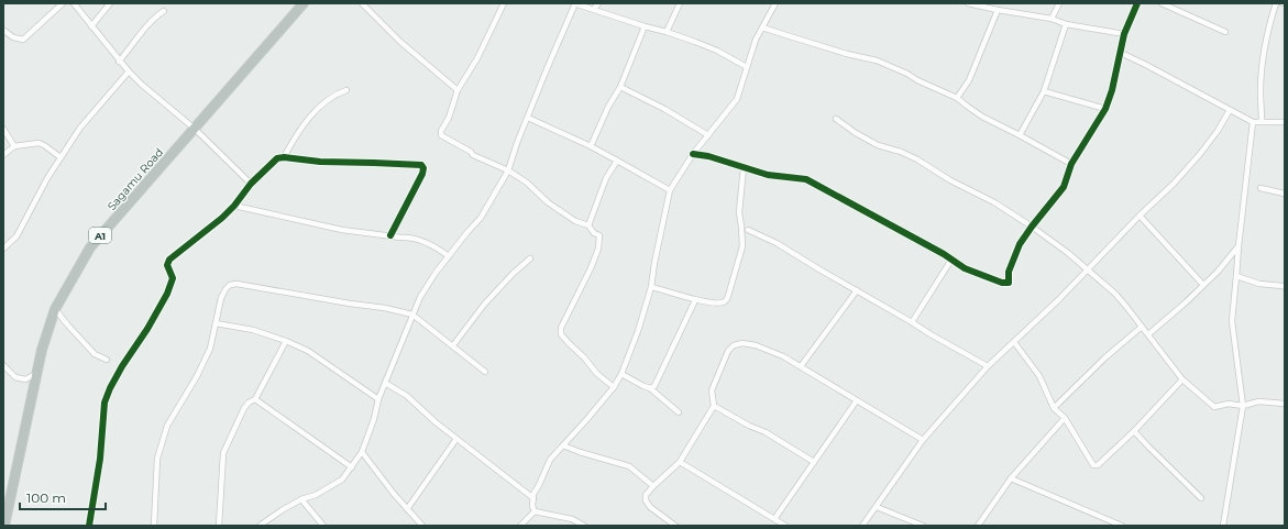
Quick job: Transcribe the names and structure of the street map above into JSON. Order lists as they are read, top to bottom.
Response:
{
  "streets": {
    "highway": ["Sagamu Road", "A1"]
  },
  "scale_bar": "100 m"
}
